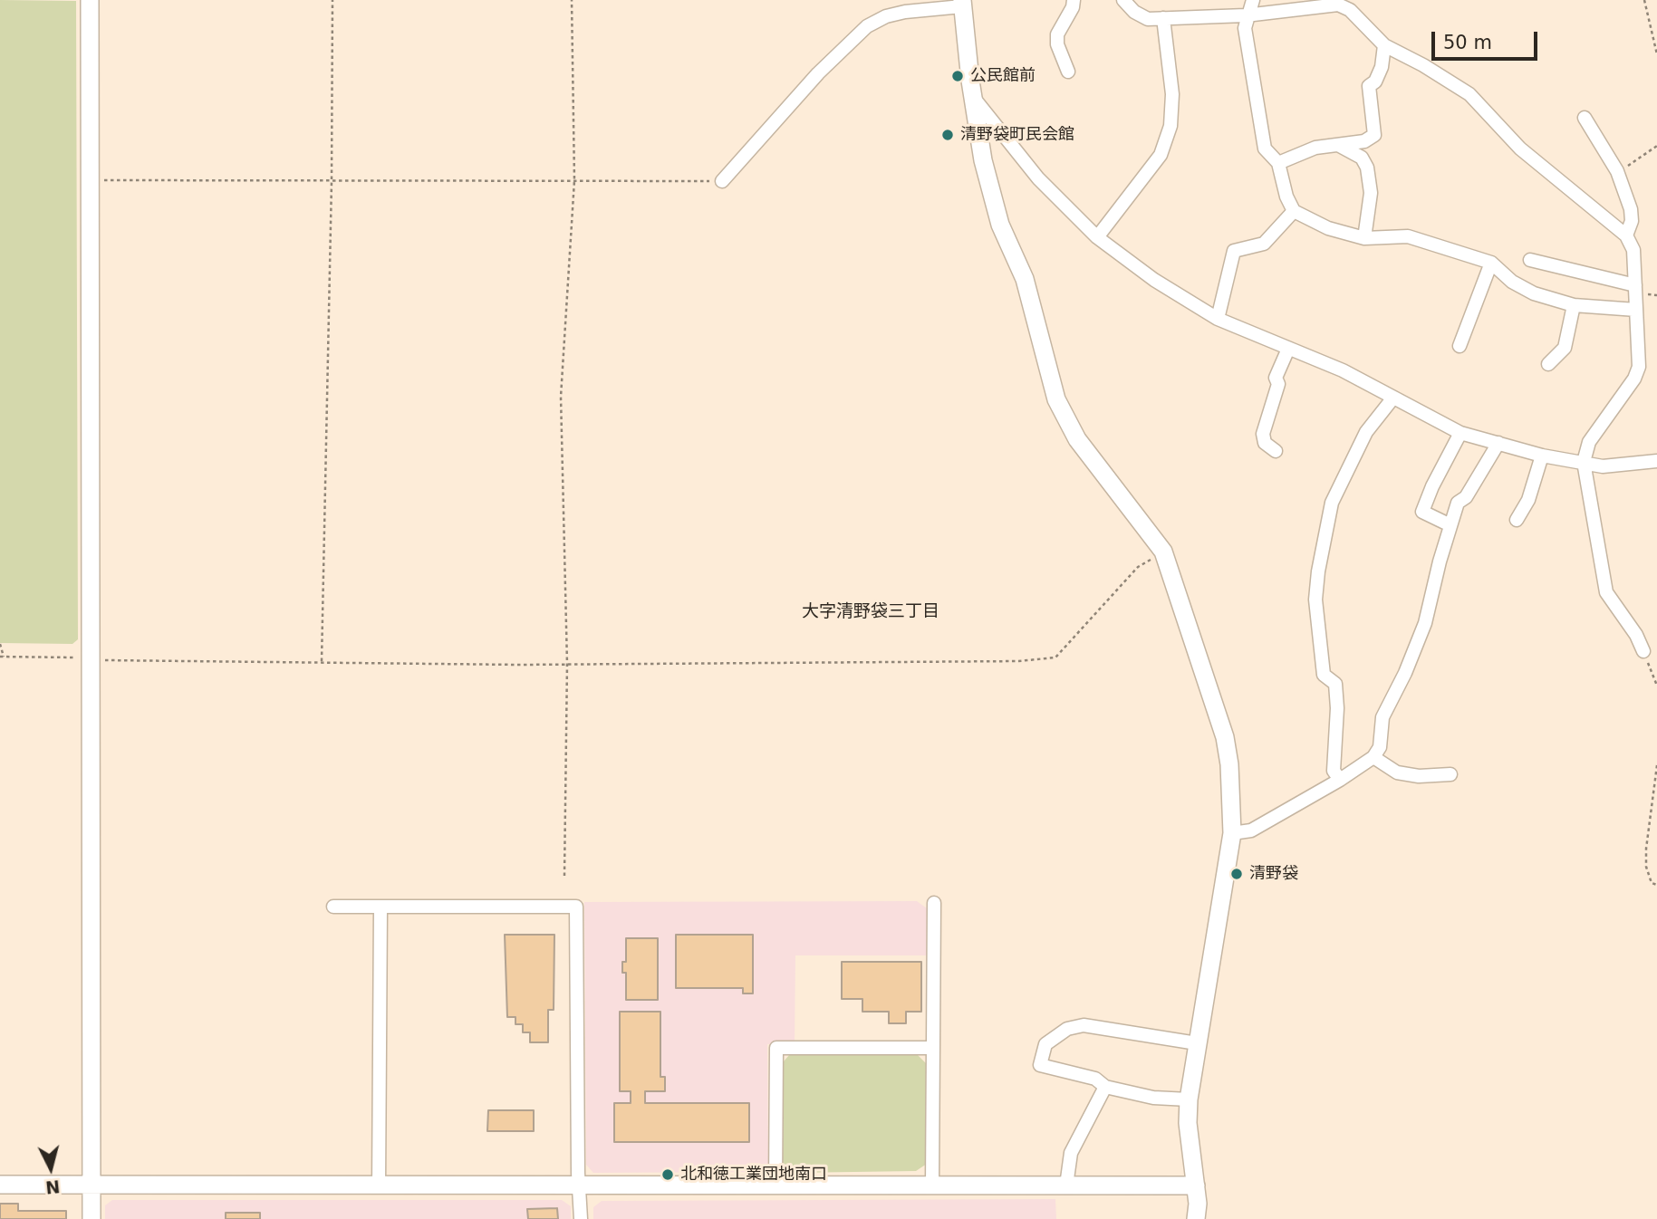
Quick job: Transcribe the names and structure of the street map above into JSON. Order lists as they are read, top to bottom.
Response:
{
  "districts": ["大字清野袋三丁目"],
  "places": [
    "公民館前",
    "清野袋町民会館",
    "清野袋",
    "北和徳工業団地南口"
  ],
  "scale_bar": "50 m",
  "north": "bottom"
}
